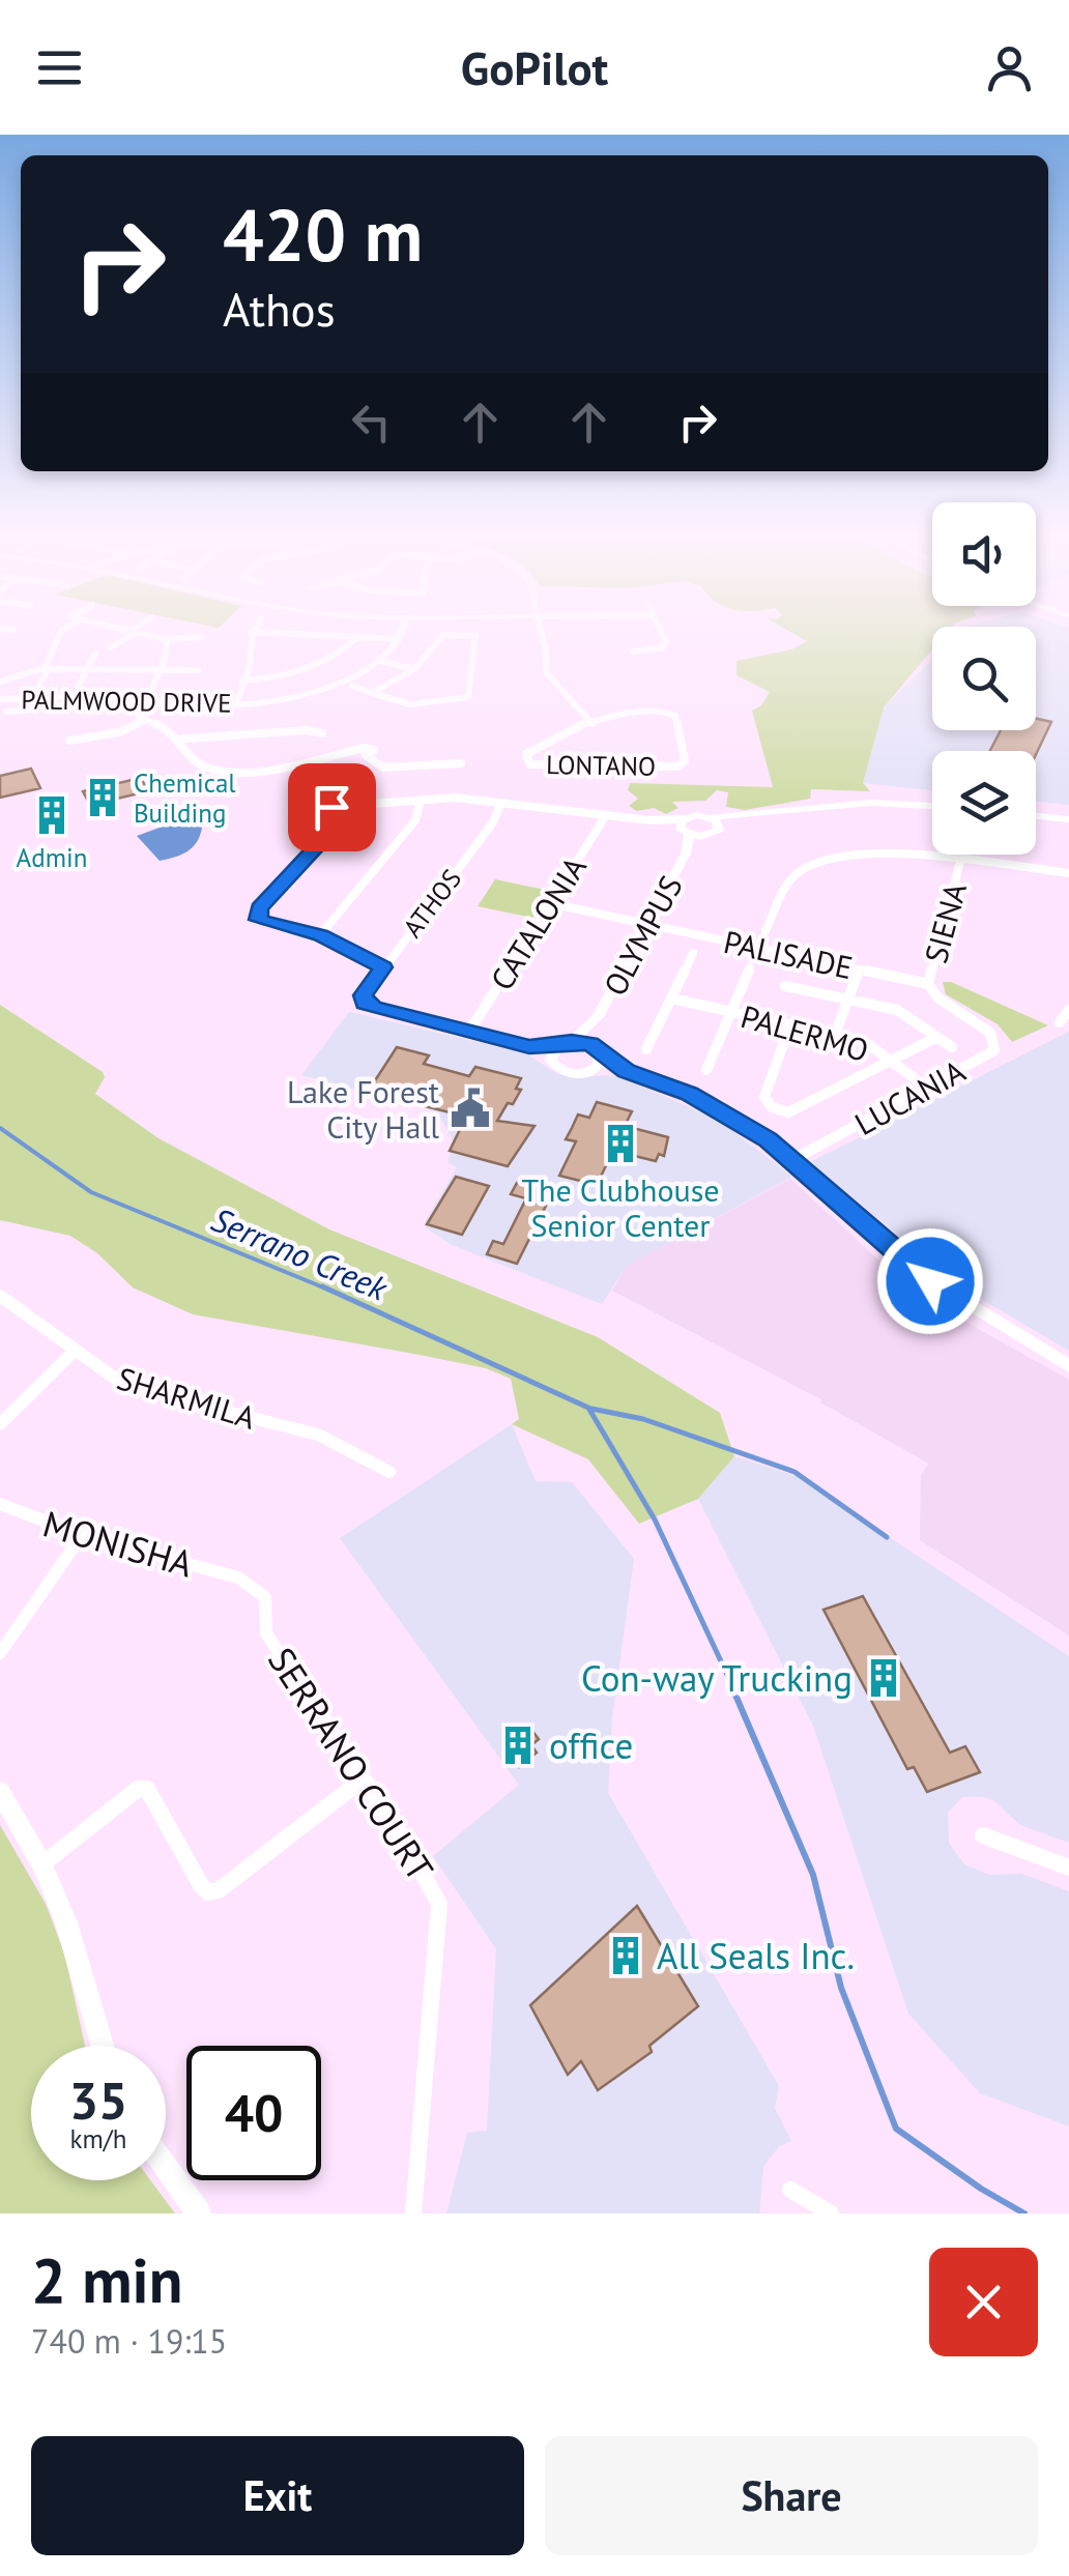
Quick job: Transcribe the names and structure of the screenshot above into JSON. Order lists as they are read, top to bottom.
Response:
{
  "streets": {
    "street": [
      "PALMWOOD DRIVE",
      "LONTANO",
      "ATHOS",
      "CATALONIA",
      "SIENA",
      "OLYMPUS",
      "PALISADE",
      "PALERMO",
      "LUCANIA",
      "SHARMILA",
      "MONISHA",
      "SERRANO COURT"
    ]
  },
  "crossings": [
    ["CATALONIA", "PALISADE"],
    ["SIENA", "PALISADE"],
    ["SIENA", "LUCANIA"],
    ["OLYMPUS", "PALISADE"],
    ["PALISADE", "LUCANIA"],
    ["PALERMO", "LUCANIA"],
    ["MONISHA", "SERRANO COURT"]
  ],
  "water": ["Serrano Creek"],
  "places": {
    "building": [
      "Chemical Building",
      "Admin",
      "The Clubhouse Senior Center",
      "Con-way Trucking",
      "office",
      "All Seals Inc."
    ],
    "public building": ["Lake Forest City Hall"]
  },
  "page": {
    "header": "GoPilot",
    "turn": ["420 m", "Athos"],
    "speed": "35 km/h",
    "limit": "40",
    "heading": ["2 min", "740 m · 19:15"],
    "buttons": ["Exit", "Share"]
  }
}
